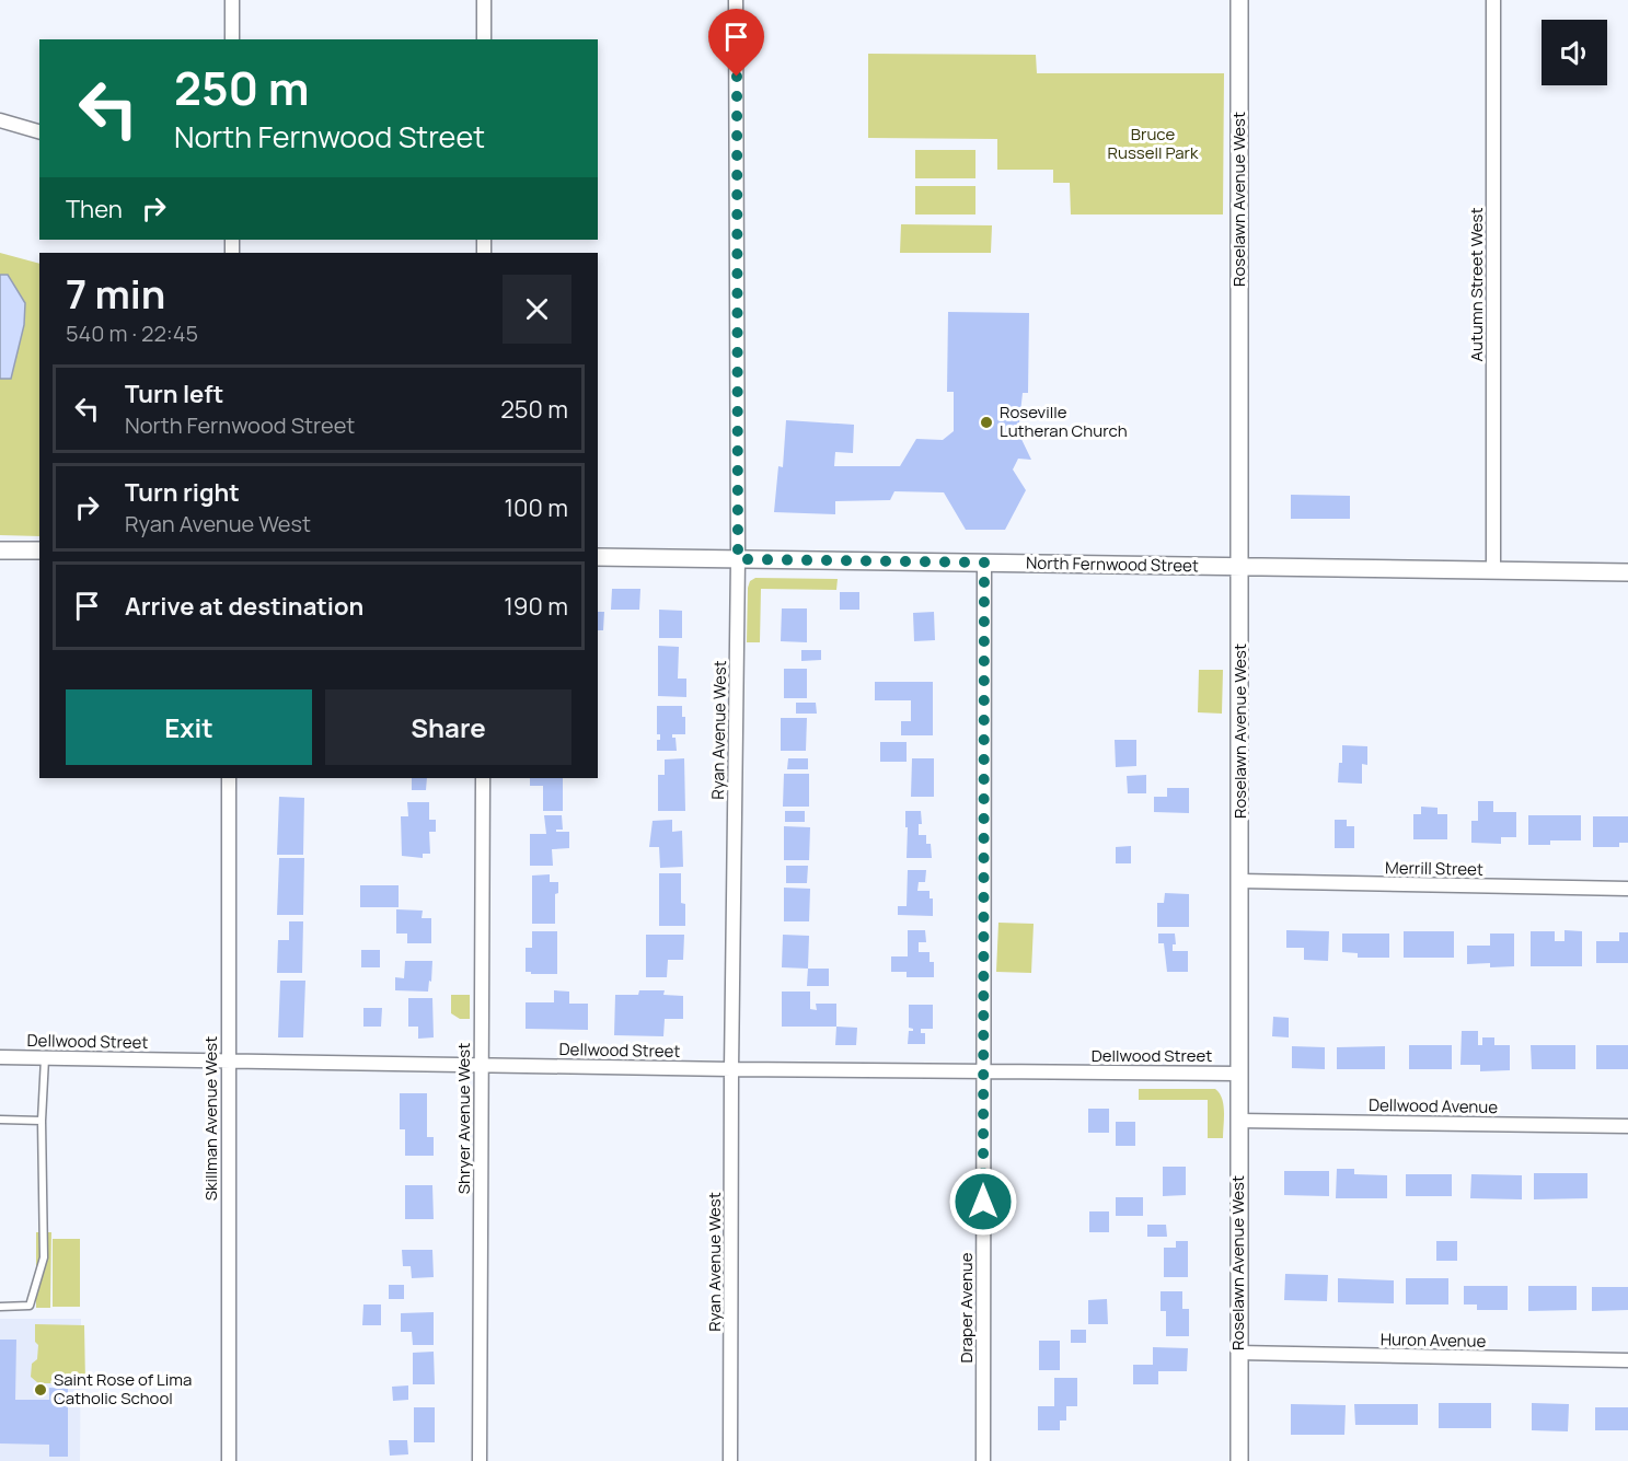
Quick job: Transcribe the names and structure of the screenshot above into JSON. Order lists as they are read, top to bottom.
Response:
{
  "streets": {
    "street": [
      "Roselawn Avenue West",
      "Autumn Street West",
      "North Fernwood Street",
      "Ryan Avenue West",
      "Merrill Street",
      "Dellwood Street",
      "Dellwood Avenue",
      "Skillman Avenue West",
      "Shryer Avenue West",
      "Draper Avenue",
      "Huron Avenue"
    ]
  },
  "crossings": [
    ["Roselawn Avenue West", "North Fernwood Street"],
    ["Roselawn Avenue West", "Merrill Street"],
    ["Roselawn Avenue West", "Dellwood Street"],
    ["Roselawn Avenue West", "Dellwood Avenue"],
    ["Roselawn Avenue West", "Huron Avenue"],
    ["Autumn Street West", "North Fernwood Street"],
    ["North Fernwood Street", "Ryan Avenue West"],
    ["North Fernwood Street", "Draper Avenue"],
    ["Ryan Avenue West", "Dellwood Street"],
    ["Dellwood Street", "Skillman Avenue West"],
    ["Dellwood Street", "Shryer Avenue West"],
    ["Dellwood Street", "Draper Avenue"]
  ],
  "parks": ["Bruce Russell Park"],
  "places": ["Roseville Lutheran Church", "Saint Rose of Lima Catholic School"],
  "page": {
    "turn": ["250 m", "North Fernwood Street"],
    "then": "Then",
    "heading": ["7 min", "540 m · 22:45"],
    "list": [
      {
        "name": "Turn left",
        "note": "North Fernwood Street",
        "value": "250 m"
      },
      {
        "name": "Turn right",
        "note": "Ryan Avenue West",
        "value": "100 m"
      },
      {
        "name": "Arrive at destination",
        "value": "190 m"
      }
    ],
    "buttons": ["Exit", "Share"]
  }
}
